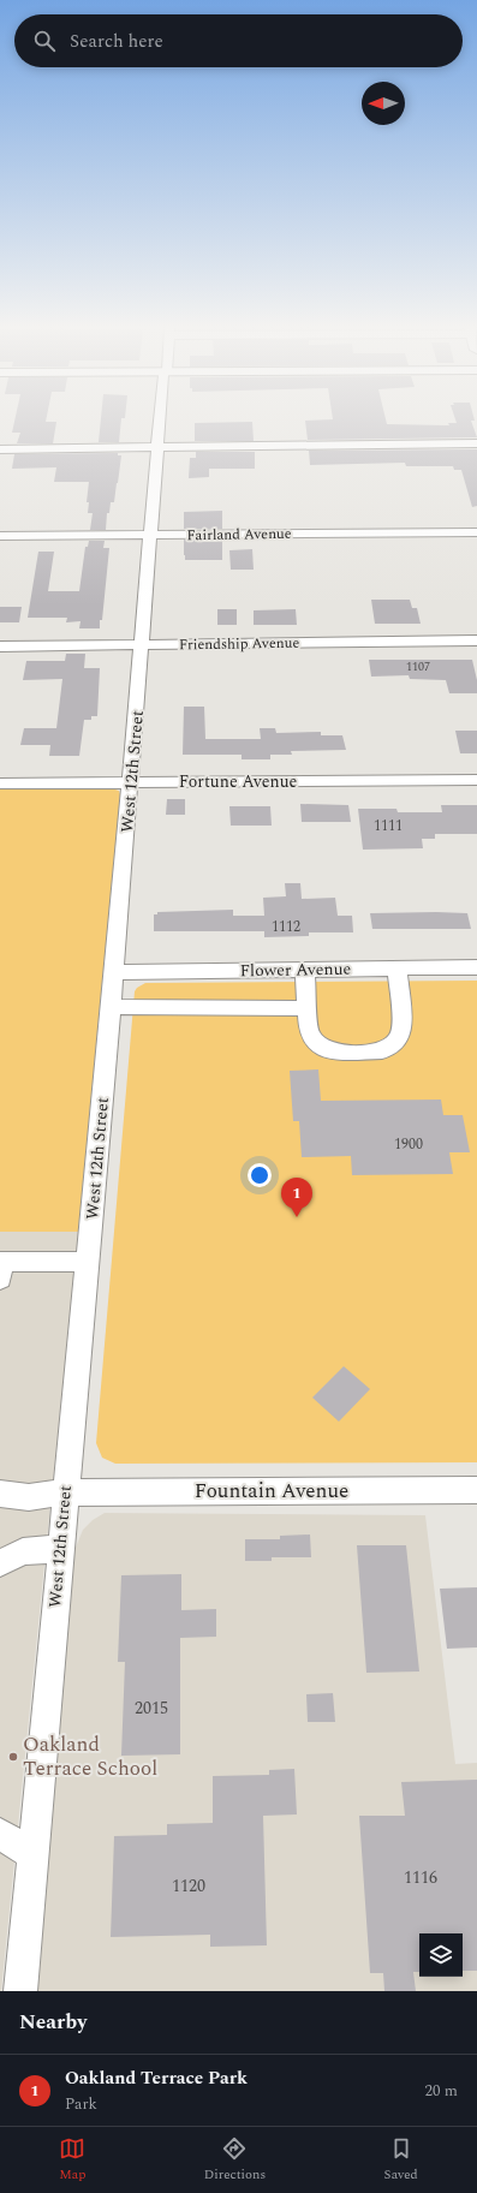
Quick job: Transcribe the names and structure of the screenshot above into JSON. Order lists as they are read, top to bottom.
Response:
{
  "streets": {
    "street": [
      "Fairland Avenue",
      "Friendship Avenue",
      "West 12th Street",
      "Fortune Avenue",
      "Flower Avenue",
      "Fountain Avenue"
    ]
  },
  "crossings": [
    ["Fairland Avenue", "West 12th Street"],
    ["Friendship Avenue", "West 12th Street"],
    ["West 12th Street", "Fortune Avenue"],
    ["West 12th Street", "Flower Avenue"],
    ["West 12th Street", "Fountain Avenue"]
  ],
  "places": ["Oakland Terrace School"],
  "house_numbers": [
    "1107",
    "1111",
    "1112",
    "1900",
    "2015",
    "1116",
    "1120"
  ],
  "north": "left",
  "page": {
    "search": "Search here",
    "pins": "1",
    "heading": "Nearby",
    "list": [
      {
        "mark": "1",
        "name": "Oakland Terrace Park",
        "note": "Park",
        "value": "20 m"
      }
    ],
    "nav": ["Map", "Directions", "Saved"]
  }
}
